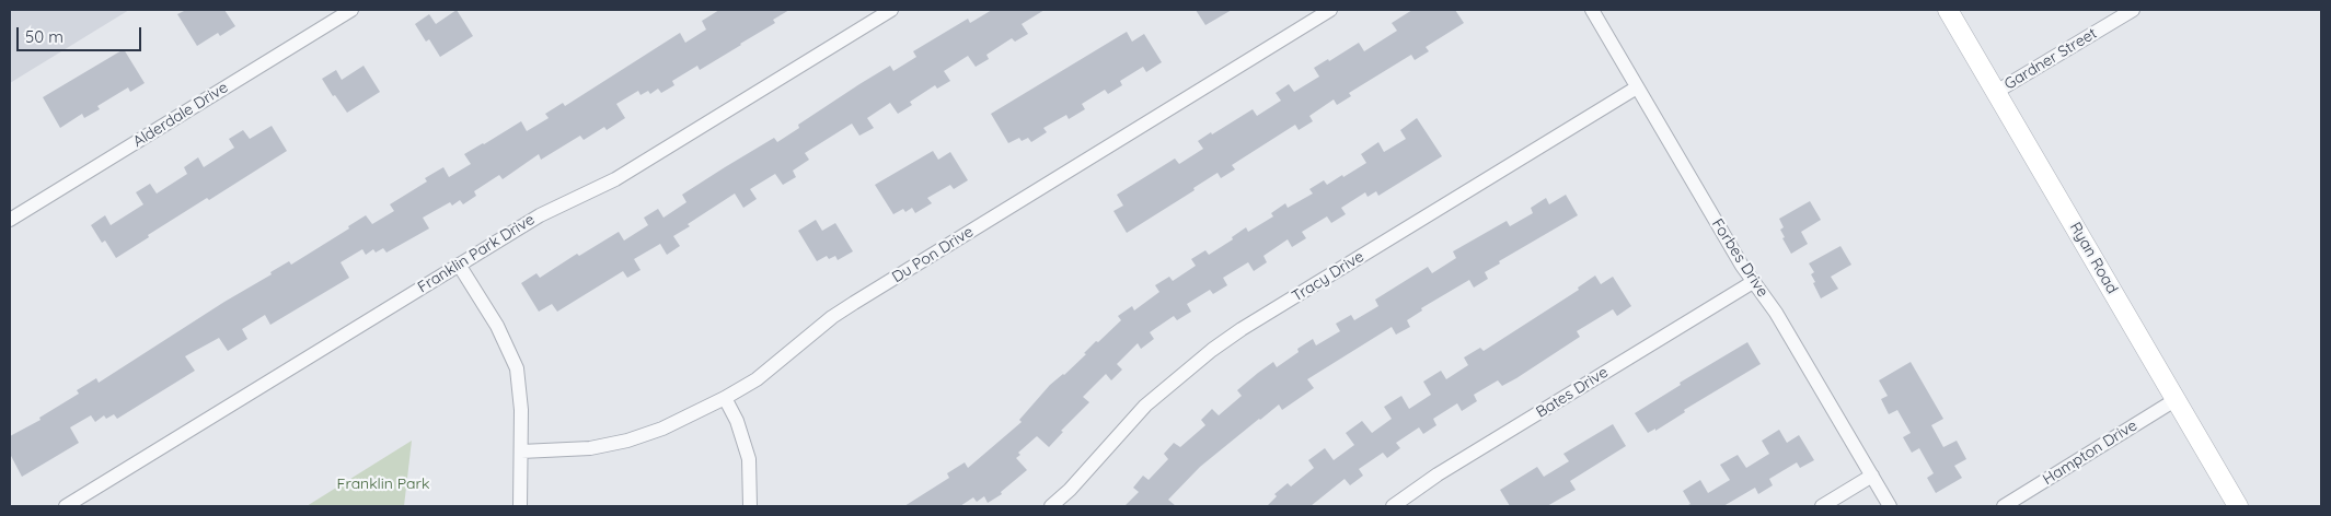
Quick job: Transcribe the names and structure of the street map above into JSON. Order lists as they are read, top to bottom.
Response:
{
  "streets": {
    "main road": ["Ryan Road"],
    "street": [
      "Gardner Street",
      "Alderdale Drive",
      "Franklin Park Drive",
      "Du Pon Drive",
      "Forbes Drive",
      "Tracy Drive",
      "Bates Drive",
      "Hampton Drive"
    ]
  },
  "crossings": [
    ["Gardner Street", "Ryan Road"],
    ["Forbes Drive", "Tracy Drive"],
    ["Forbes Drive", "Bates Drive"],
    ["Ryan Road", "Hampton Drive"]
  ],
  "parks": ["Franklin Park"],
  "scale_bar": "50 m"
}
